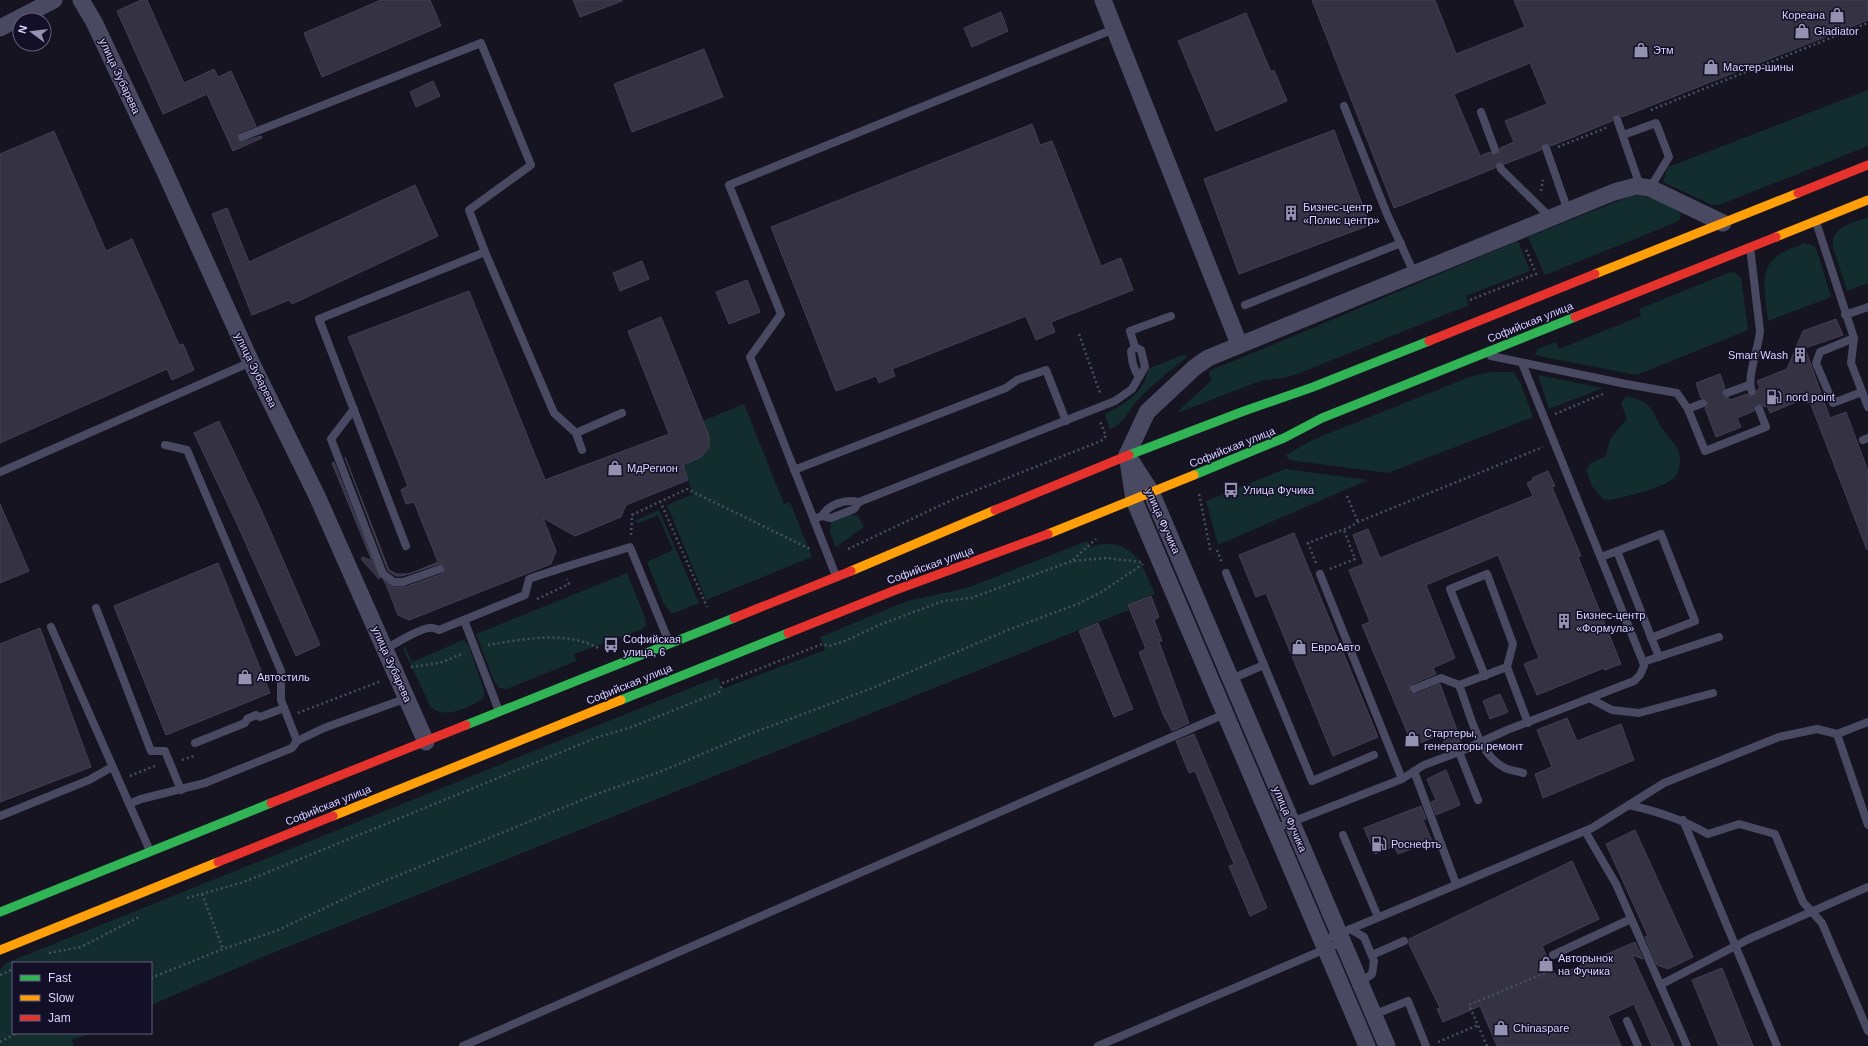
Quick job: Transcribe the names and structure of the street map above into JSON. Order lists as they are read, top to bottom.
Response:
{
  "streets": {
    "main road": ["Софийская улица"],
    "street": ["улица Зубарева", "улица Фучика"]
  },
  "crossings": [
    ["улица Зубарева", "Софийская улица"],
    ["Софийская улица", "улица Фучика"]
  ],
  "places": {
    "shop": [
      "Кореана",
      "Gladiator",
      "Этм",
      "Мастер-шины",
      "МдРегион",
      "ЕвроАвто",
      "Автостиль",
      "Стартеры, генераторы ремонт",
      "Авторынок на Фучика",
      "Chinaspare"
    ],
    "building": ["Бизнес-центр «Полис центр»", "Smart Wash", "Бизнес-центр «Формула»"],
    "fuel station": ["nord point", "Роснефть"],
    "bus stop": ["Улица Фучика", "Софийская улица, 6"]
  },
  "legend": ["Fast", "Slow", "Jam"],
  "north": "left"
}
